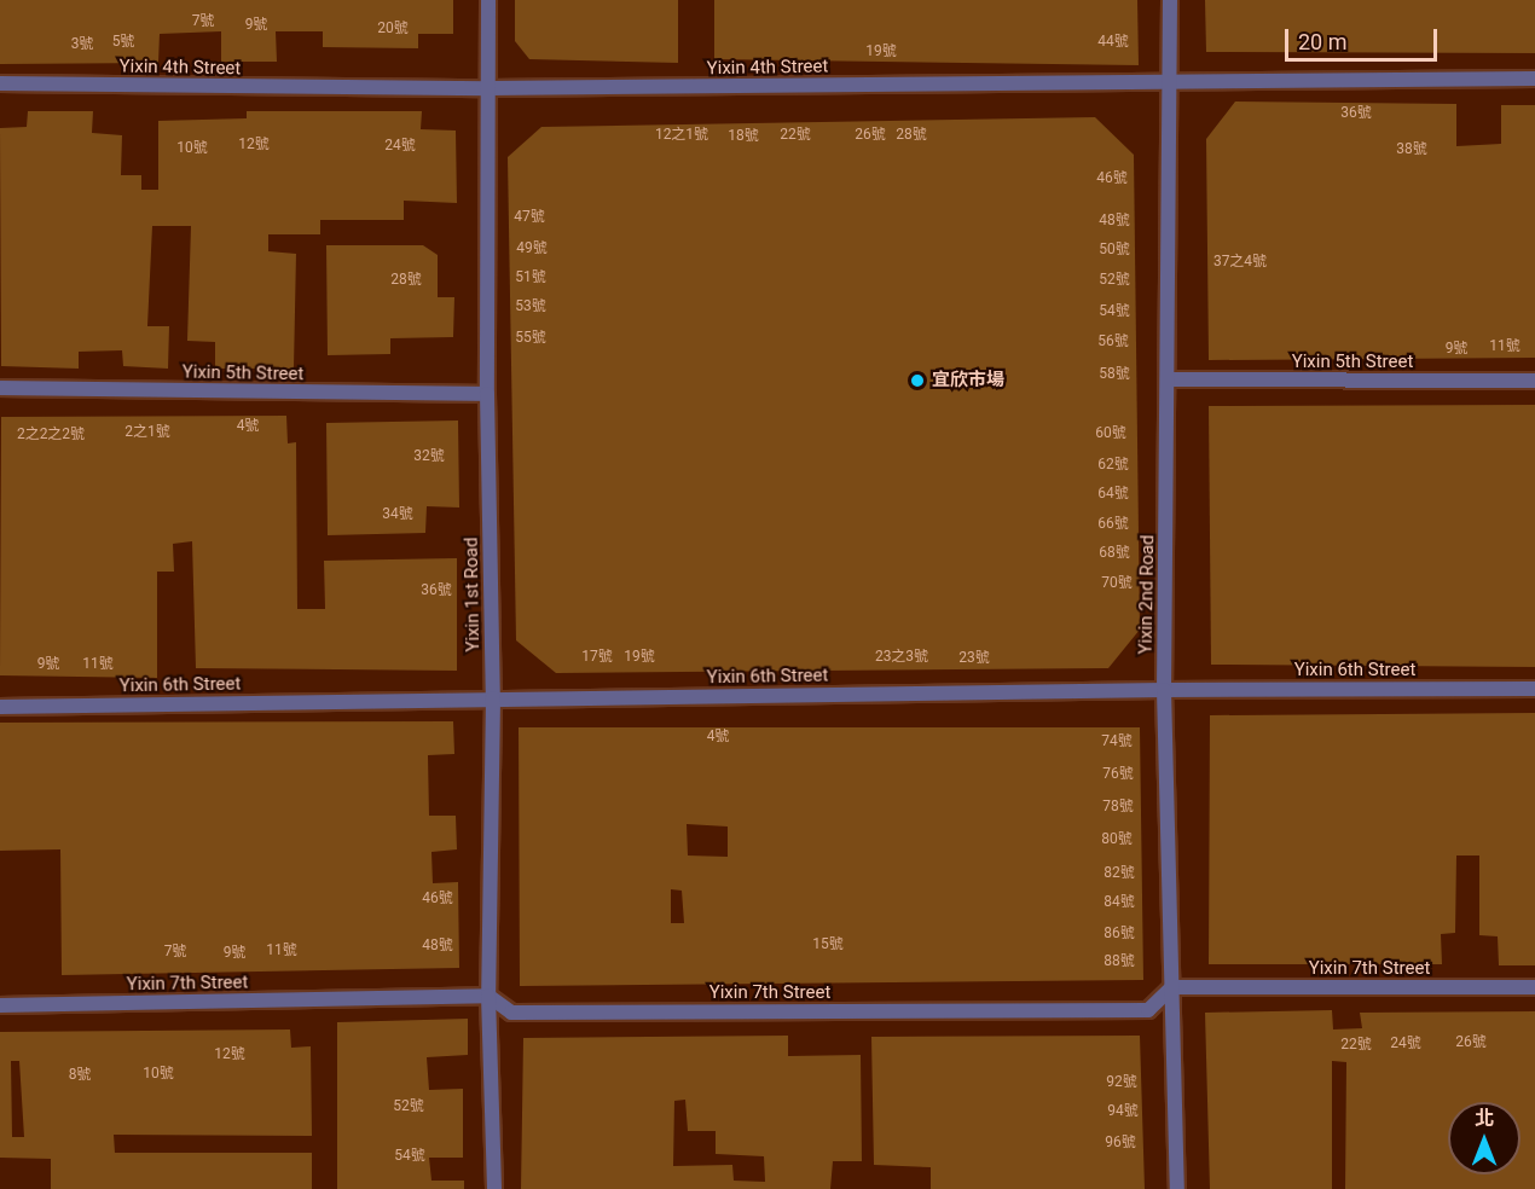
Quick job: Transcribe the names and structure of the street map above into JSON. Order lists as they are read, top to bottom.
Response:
{
  "streets": {
    "street": [
      "Yixin 4th Street",
      "Yixin 5th Street",
      "Yixin 1st Road",
      "Yixin 2nd Road",
      "Yixin 6th Street",
      "Yixin 7th Street"
    ]
  },
  "crossings": [
    ["Yixin 4th Street", "Yixin 1st Road"],
    ["Yixin 4th Street", "Yixin 2nd Road"],
    ["Yixin 5th Street", "Yixin 1st Road"],
    ["Yixin 5th Street", "Yixin 2nd Road"],
    ["Yixin 1st Road", "Yixin 6th Street"],
    ["Yixin 1st Road", "Yixin 7th Street"],
    ["Yixin 2nd Road", "Yixin 6th Street"],
    ["Yixin 2nd Road", "Yixin 7th Street"]
  ],
  "places": ["宜欣市場"],
  "house_numbers": [
    "7號",
    "9號",
    "20號",
    "5號",
    "44號",
    "3號",
    "19號",
    "36號",
    "12之1號",
    "22號",
    "26號",
    "28號",
    "18號",
    "12號",
    "24號",
    "10號",
    "38號",
    "46號",
    "47號",
    "48號",
    "49號",
    "50號",
    "37之4號",
    "51號",
    "28號",
    "52號",
    "53號",
    "54號",
    "55號",
    "56號",
    "11號",
    "9號",
    "58號",
    "4號",
    "2之1號",
    "60號",
    "2之2之2號",
    "32號",
    "62號",
    "64號",
    "34號",
    "66號",
    "68號",
    "70號",
    "36號",
    "17號",
    "19號",
    "23之3號",
    "23號",
    "9號",
    "11號",
    "4號",
    "74號",
    "76號",
    "78號",
    "80號",
    "82號",
    "46號",
    "84號",
    "86號",
    "15號",
    "48號",
    "11號",
    "7號",
    "9號",
    "88號",
    "26號",
    "24號",
    "22號",
    "12號",
    "10號",
    "8號",
    "92號",
    "52號",
    "94號",
    "96號",
    "54號"
  ],
  "scale_bar": "20 m",
  "north": "top"
}
